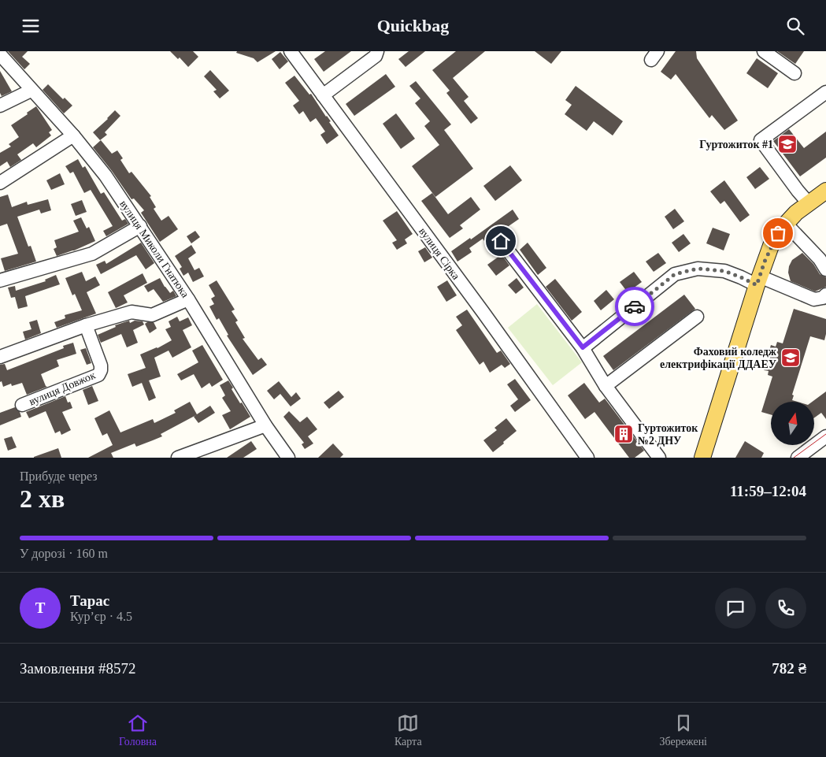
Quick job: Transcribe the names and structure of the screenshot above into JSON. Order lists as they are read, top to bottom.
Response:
{
  "streets": {
    "street": ["вулиця Миколи Гнатюка", "вулиця Сірка", "вулиця Довжок"]
  },
  "places": {
    "school or university": ["Гуртожиток #1", "Фаховий коледж електрифікації ДДАЕУ"],
    "building": ["Гуртожиток №2 ДНУ"]
  },
  "north": "top",
  "page": {
    "header": "Quickbag",
    "heading": ["2 хв", "Прибуде через", "11:59–12:04"],
    "panel": [
      "Тарас",
      "Кур’єр · 4.5",
      "Замовлення #8572",
      "782 ₴"
    ],
    "bar": "У дорозі · 160 m",
    "round": "Т",
    "tabs": ["Головна", "Карта", "Збережені"]
  }
}
